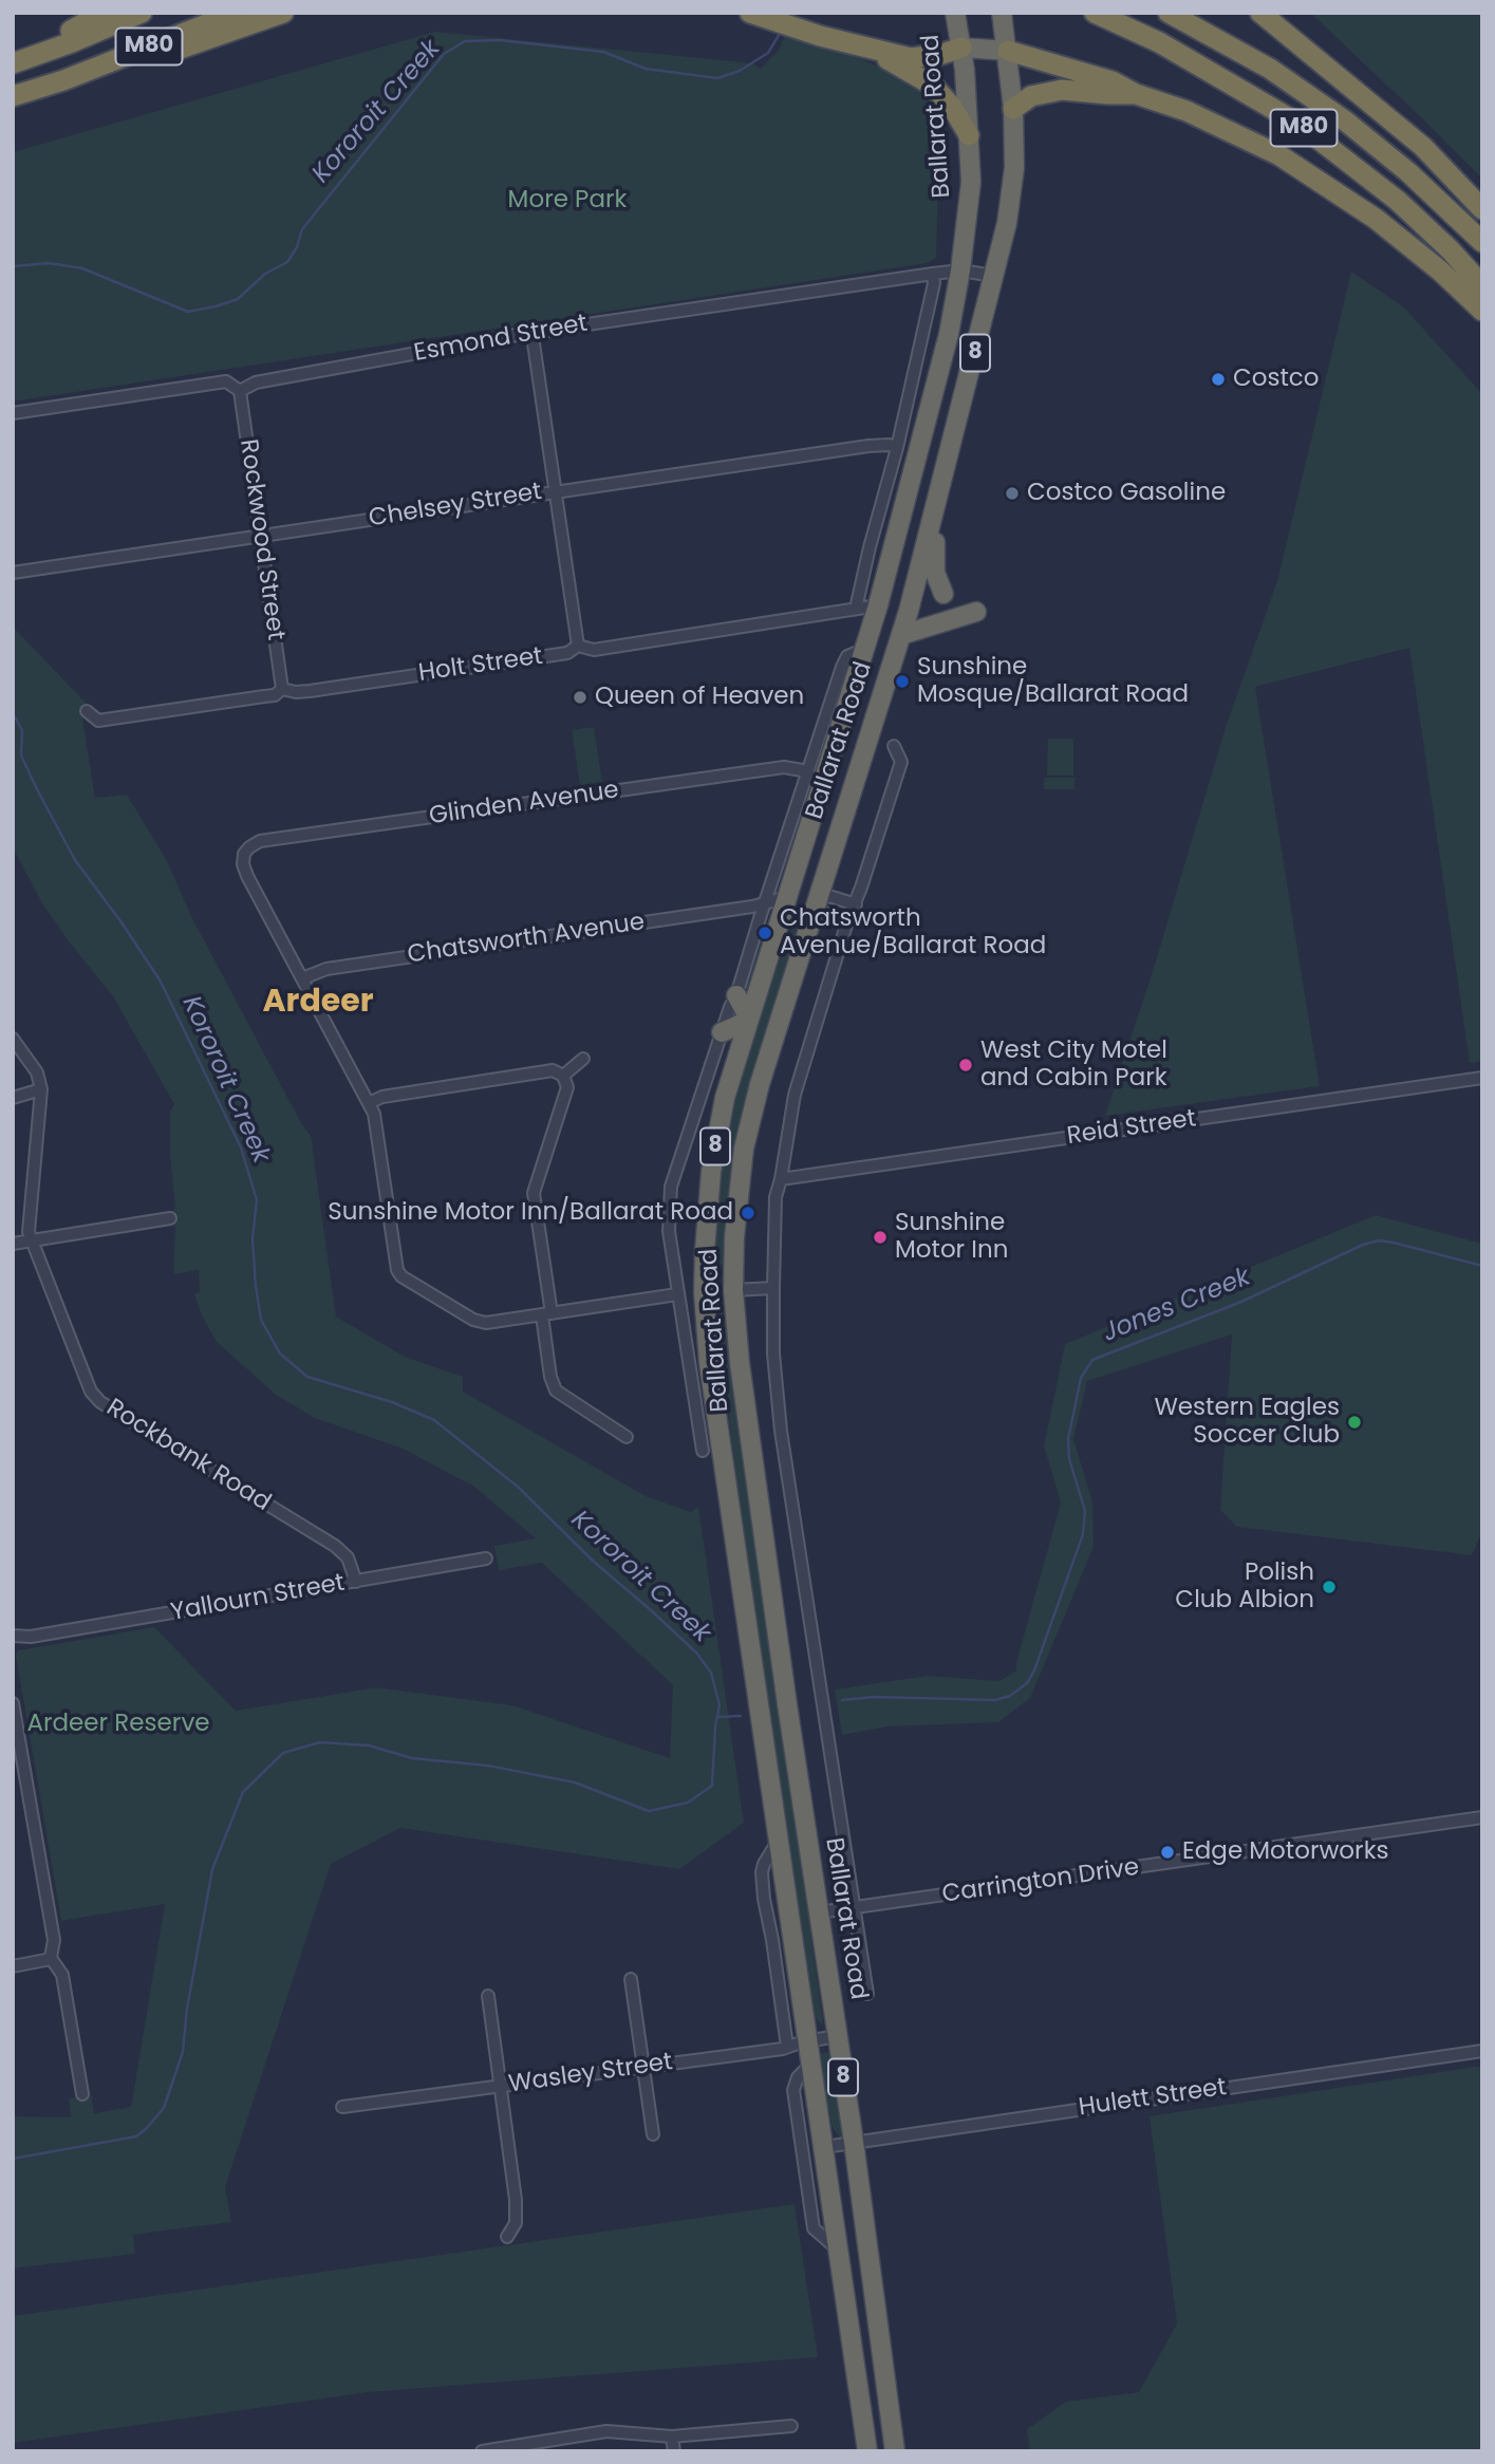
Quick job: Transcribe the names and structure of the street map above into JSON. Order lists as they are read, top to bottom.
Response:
{
  "streets": {
    "highway": ["M80", "Ballarat Road", "8"],
    "street": [
      "Esmond Street",
      "Chelsey Street",
      "Rockwood Street",
      "Holt Street",
      "Glinden Avenue",
      "Chatsworth Avenue",
      "Reid Street",
      "Rockbank Road",
      "Yallourn Street",
      "Carrington Drive",
      "Wasley Street",
      "Hulett Street"
    ]
  },
  "crossings": [
    ["Ballarat Road", "Esmond Street"],
    ["Ballarat Road", "Holt Street"],
    ["Ballarat Road", "Glinden Avenue"],
    ["Ballarat Road", "Chatsworth Avenue"],
    ["Ballarat Road", "Reid Street"],
    ["Ballarat Road", "Carrington Drive"],
    ["Ballarat Road", "Wasley Street"],
    ["Ballarat Road", "Hulett Street"],
    ["Esmond Street", "Rockwood Street"],
    ["Chelsey Street", "Rockwood Street"],
    ["Rockwood Street", "Holt Street"],
    ["Glinden Avenue", "Chatsworth Avenue"],
    ["Rockbank Road", "Yallourn Street"]
  ],
  "districts": ["Ardeer"],
  "water": ["Kororoit Creek", "Jones Creek"],
  "parks": ["More Park", "Ardeer Reserve"],
  "places": [
    "Costco",
    "Costco Gasoline",
    "Sunshine Mosque/Ballarat Road",
    "Queen of Heaven",
    "Chatsworth Avenue/Ballarat Road",
    "West City Motel and Cabin Park",
    "Sunshine Motor Inn/Ballarat Road",
    "Sunshine Motor Inn",
    "Western Eagles Soccer Club",
    "Polish Club Albion",
    "Edge Motorworks"
  ]
}
